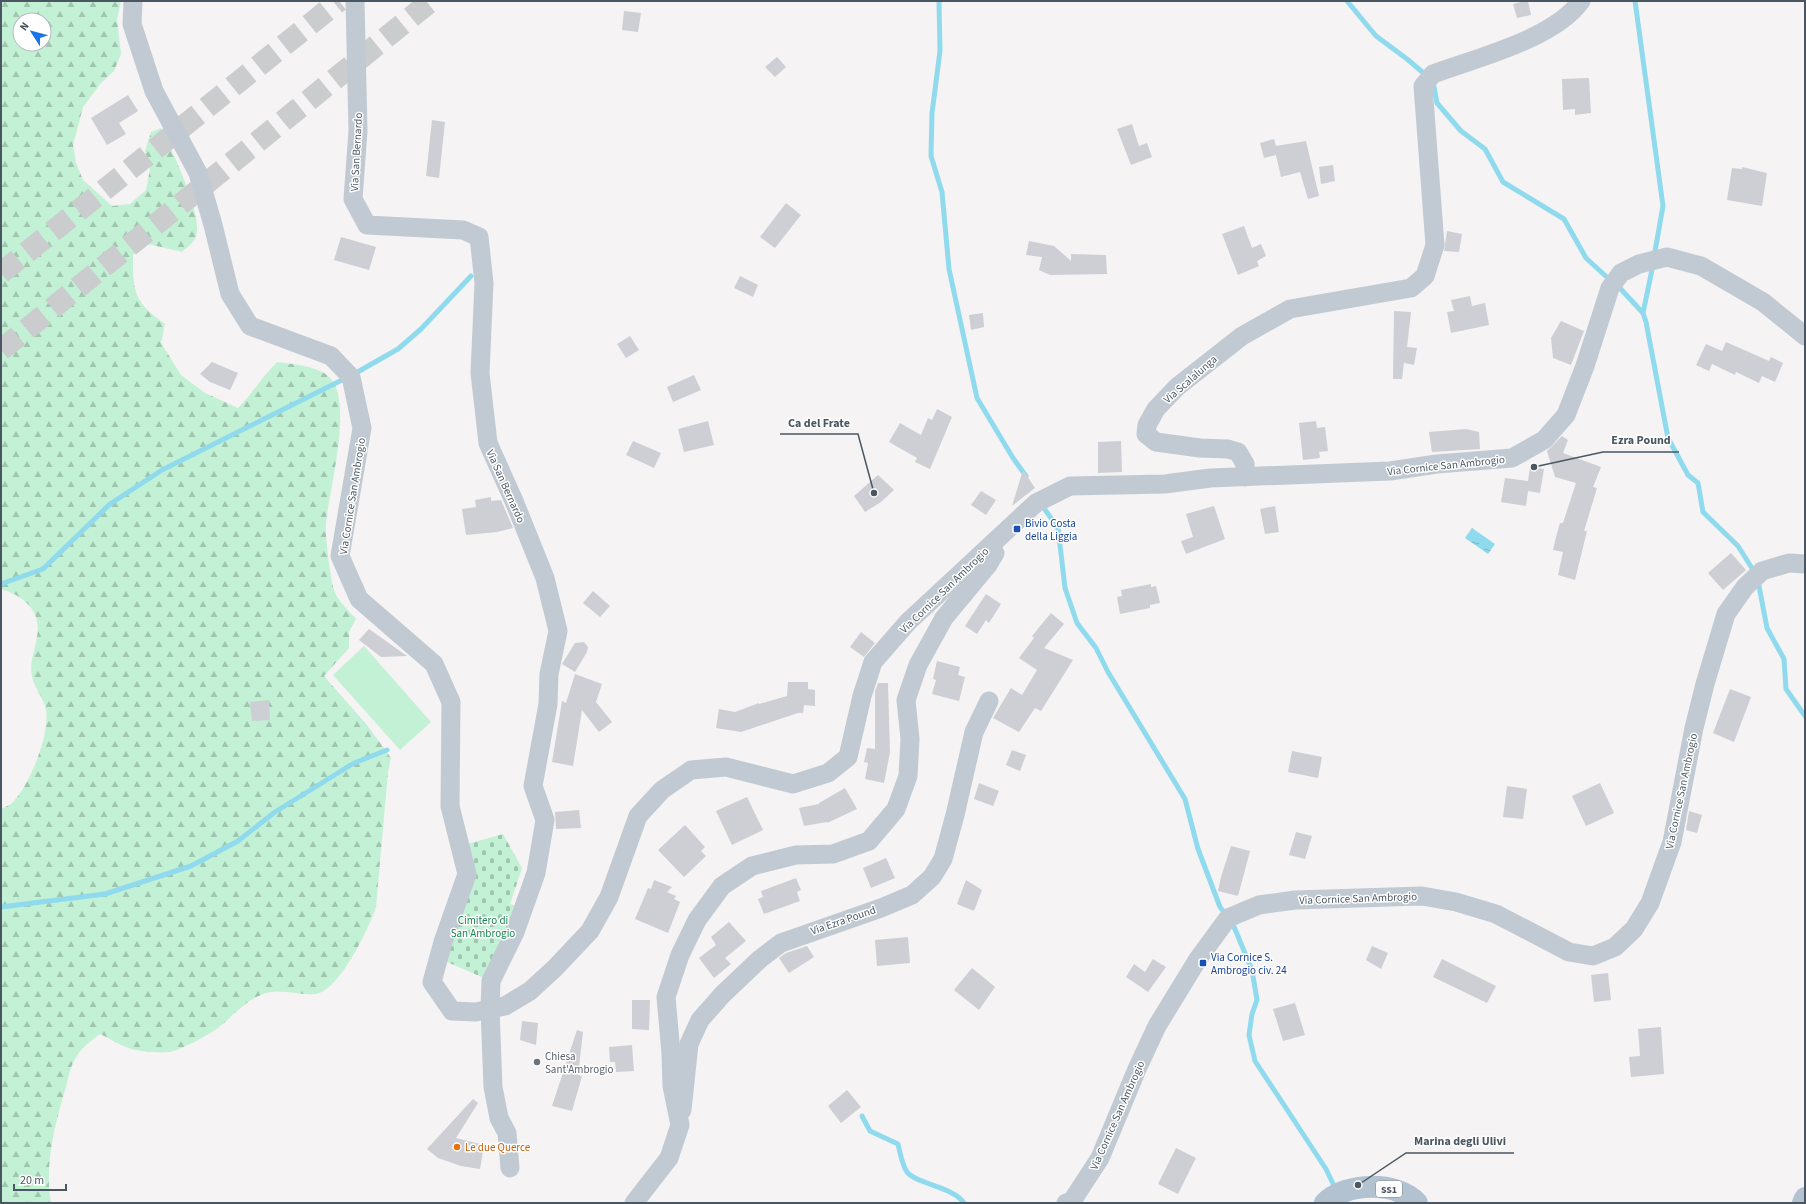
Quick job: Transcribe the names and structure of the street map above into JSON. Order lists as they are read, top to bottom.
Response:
{
  "streets": {
    "main road": ["SS1"],
    "street": [
      "Via San Bernardo",
      "Via Scalalunga",
      "Via Cornice San Ambrogio",
      "Via Ezra Pound"
    ]
  },
  "crossings": [
    ["Via San Bernardo", "Via Cornice San Ambrogio"],
    ["Via Scalalunga", "Via Cornice San Ambrogio"],
    ["Via Cornice San Ambrogio", "Via Ezra Pound"]
  ],
  "parks": ["Cimitero di San Ambrogio"],
  "places": {
    "other": [
      "Ezra Pound",
      "Ca del Frate",
      "Chiesa Sant'Ambrogio",
      "Le due Querce",
      "Marina degli Ulivi"
    ],
    "transit": ["Bivio Costa della Liggia", "Via Cornice S. Ambrogio civ. 24"]
  },
  "scale_bar": "20 m",
  "north": "top left"
}
